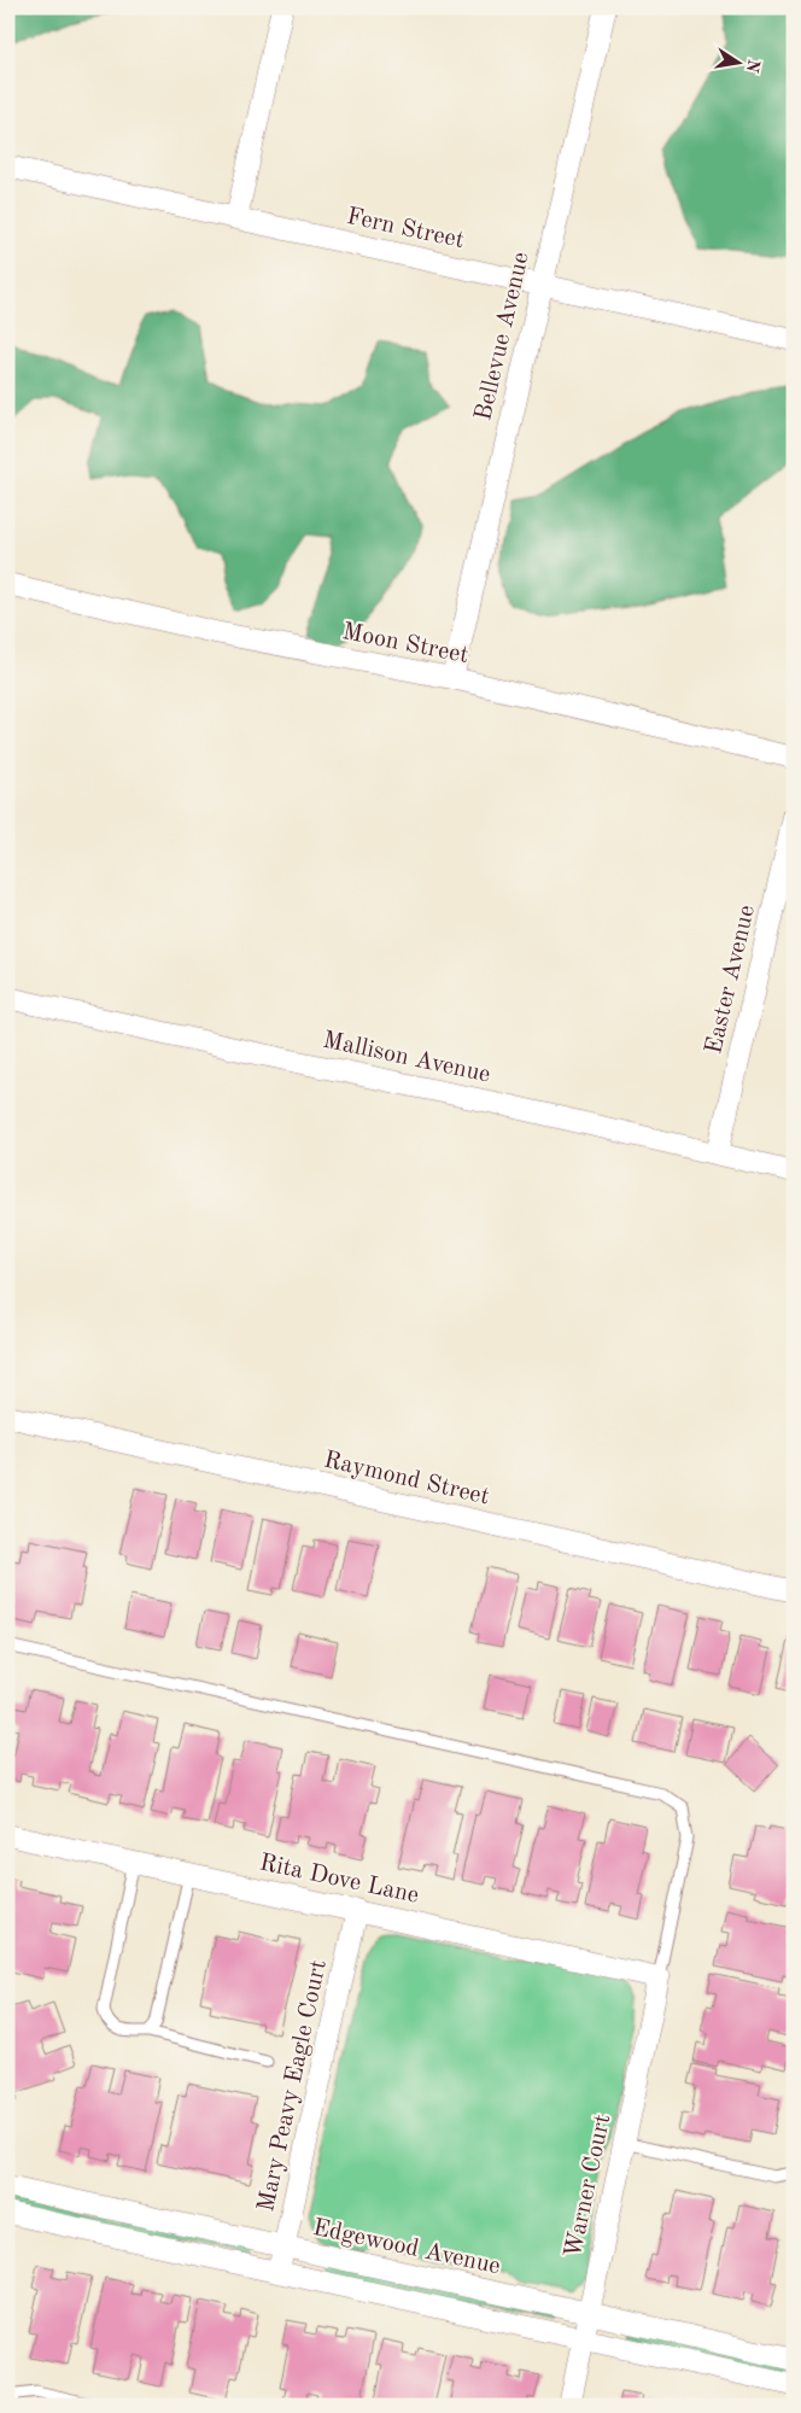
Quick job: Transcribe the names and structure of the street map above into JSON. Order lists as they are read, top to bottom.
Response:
{
  "streets": {
    "street": [
      "Fern Street",
      "Bellevue Avenue",
      "Moon Street",
      "Easter Avenue",
      "Mallison Avenue",
      "Raymond Street",
      "Rita Dove Lane",
      "Mary Peavy Eagle Court",
      "Warner Court",
      "Edgewood Avenue"
    ]
  },
  "crossings": [
    ["Fern Street", "Bellevue Avenue"],
    ["Bellevue Avenue", "Moon Street"],
    ["Easter Avenue", "Mallison Avenue"],
    ["Rita Dove Lane", "Mary Peavy Eagle Court"],
    ["Rita Dove Lane", "Warner Court"],
    ["Mary Peavy Eagle Court", "Edgewood Avenue"],
    ["Warner Court", "Edgewood Avenue"]
  ],
  "north": "right"
}
